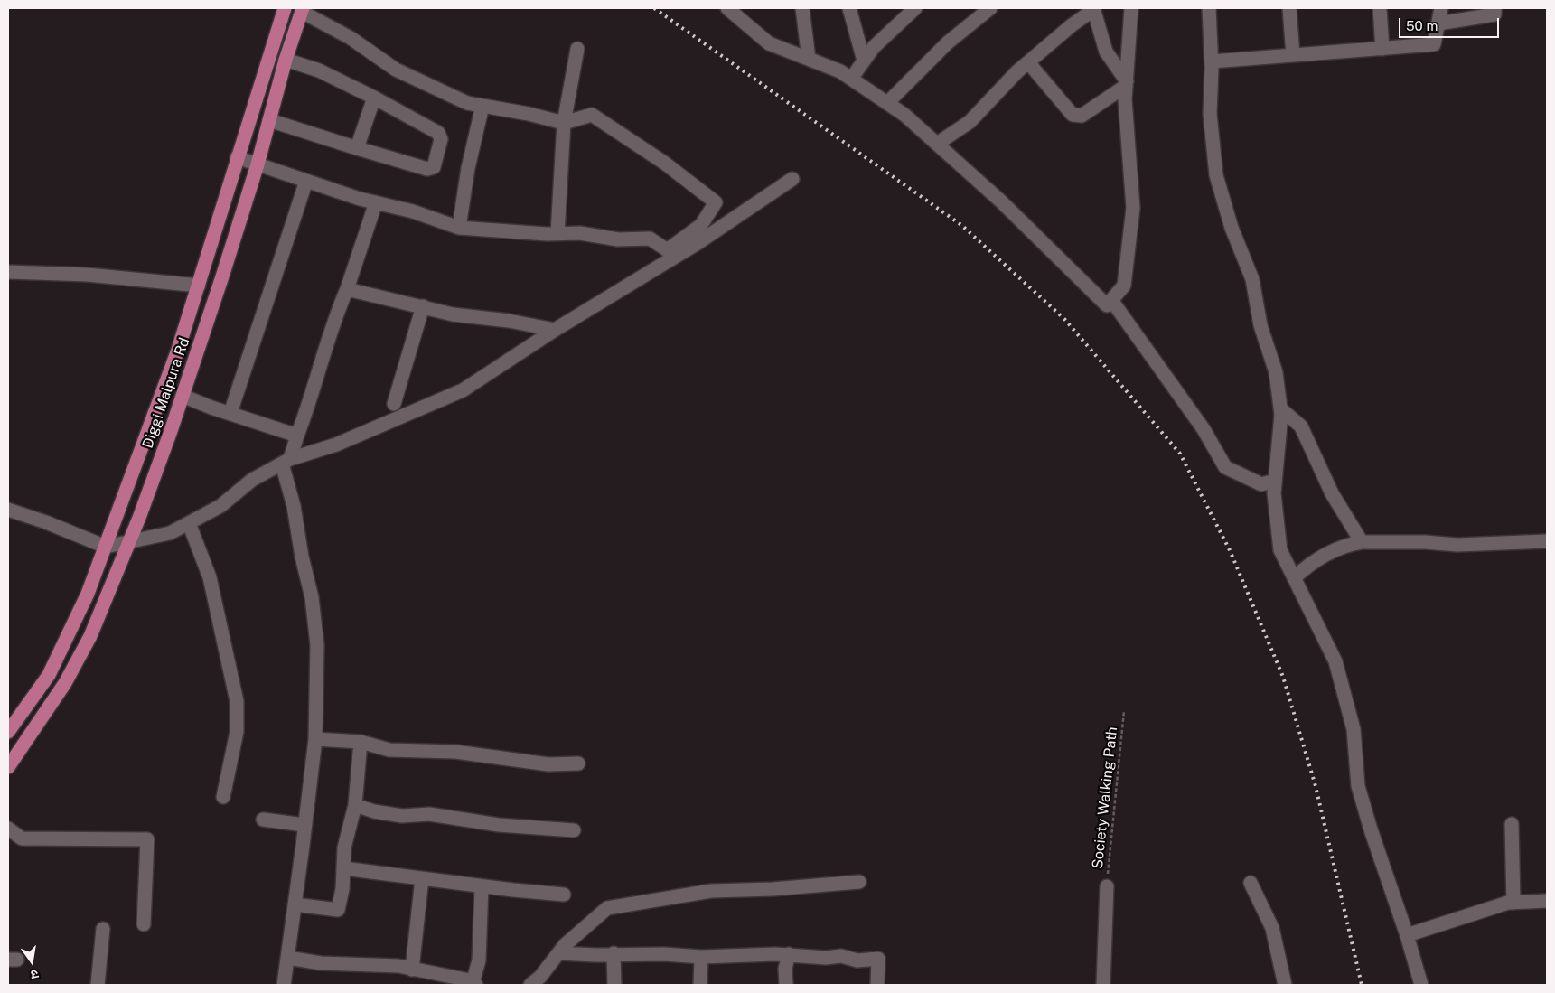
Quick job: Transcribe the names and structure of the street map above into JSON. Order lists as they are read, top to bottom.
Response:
{
  "streets": {
    "main road": ["Diggi Malpura Rd"],
    "path": ["Society Walking Path"]
  },
  "scale_bar": "50 m",
  "north": "bottom"
}
